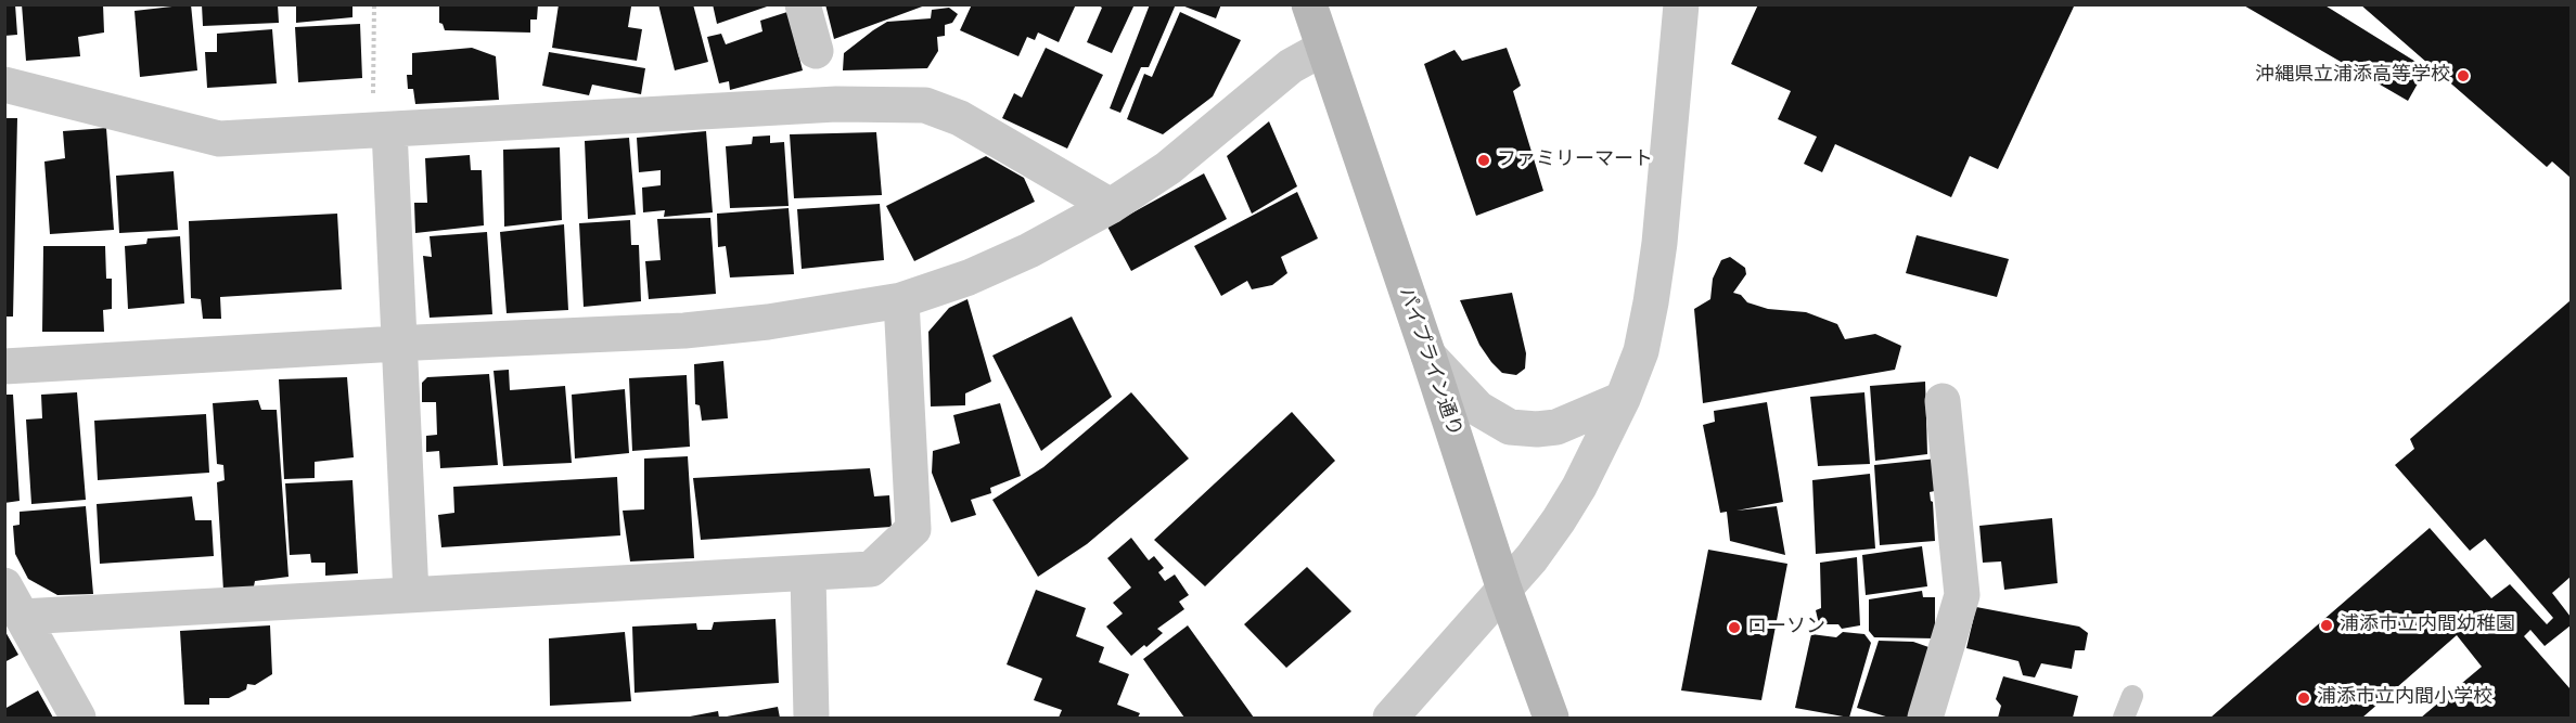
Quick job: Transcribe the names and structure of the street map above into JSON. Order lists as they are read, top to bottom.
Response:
{
  "streets": {
    "main road": ["パイプライン通り"]
  },
  "places": [
    "沖縄県立浦添高等学校",
    "ファミリーマート",
    "浦添市立内間幼稚園",
    "ローソン",
    "浦添市立内間小学校"
  ]
}
